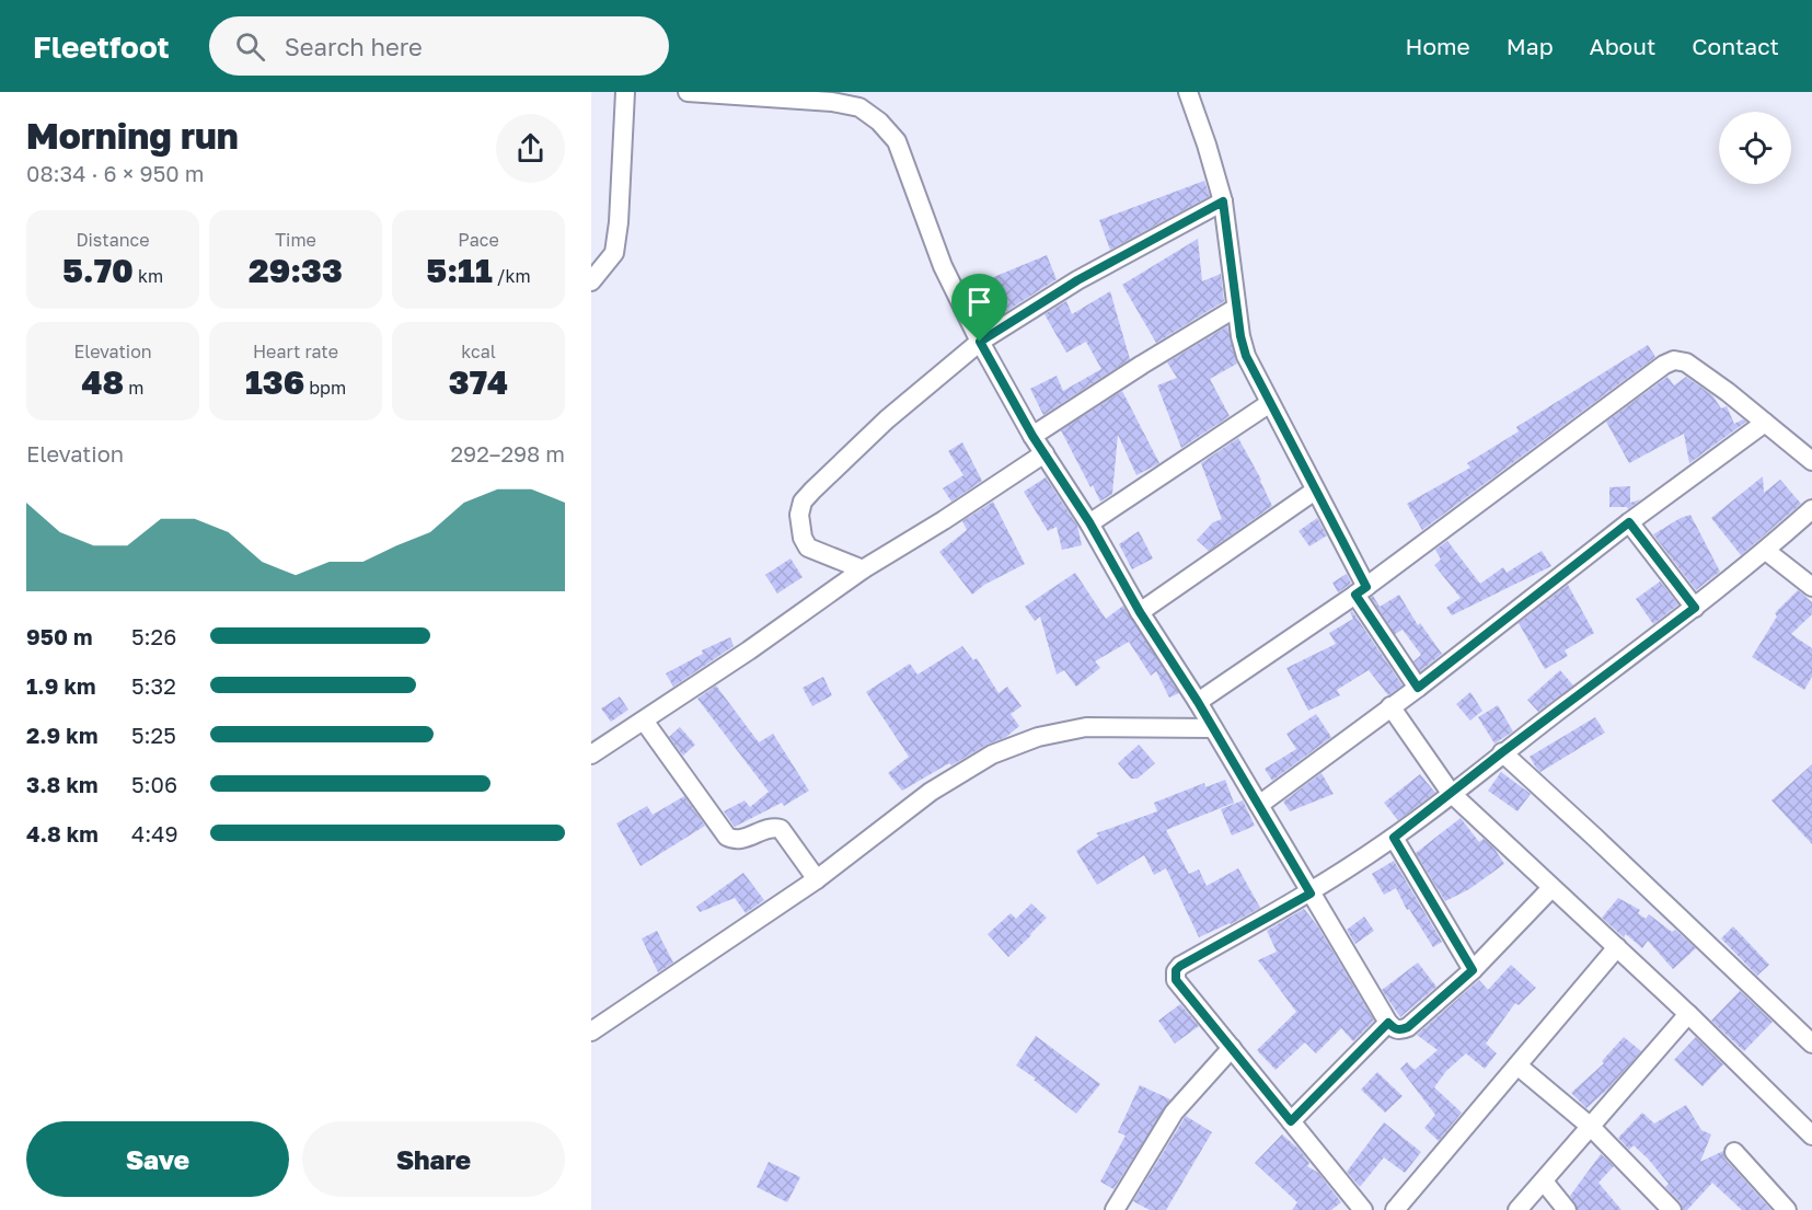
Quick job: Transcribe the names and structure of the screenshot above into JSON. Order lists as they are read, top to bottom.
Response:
{
  "page": {
    "header": "Fleetfoot",
    "search": "Search here",
    "nav": [
      "Home",
      "Map",
      "About",
      "Contact"
    ],
    "heading": ["Morning run", "08:34 · 6 × 950 m"],
    "stats": [
      ["Distance", "5.70 km"],
      ["Time", "29:33"],
      ["Pace", "5:11 /km"],
      ["Elevation", "48 m"],
      ["Heart rate", "136 bpm"],
      ["kcal", "374"]
    ],
    "chart": ["Elevation", "292–298 m"],
    "list": [
      {
        "name": "950 m",
        "note": "5:26"
      },
      {
        "name": "1.9 km",
        "note": "5:32"
      },
      {
        "name": "2.9 km",
        "note": "5:25"
      },
      {
        "name": "3.8 km",
        "note": "5:06"
      },
      {
        "name": "4.8 km",
        "note": "4:49"
      }
    ],
    "buttons": ["Save", "Share"]
  }
}
